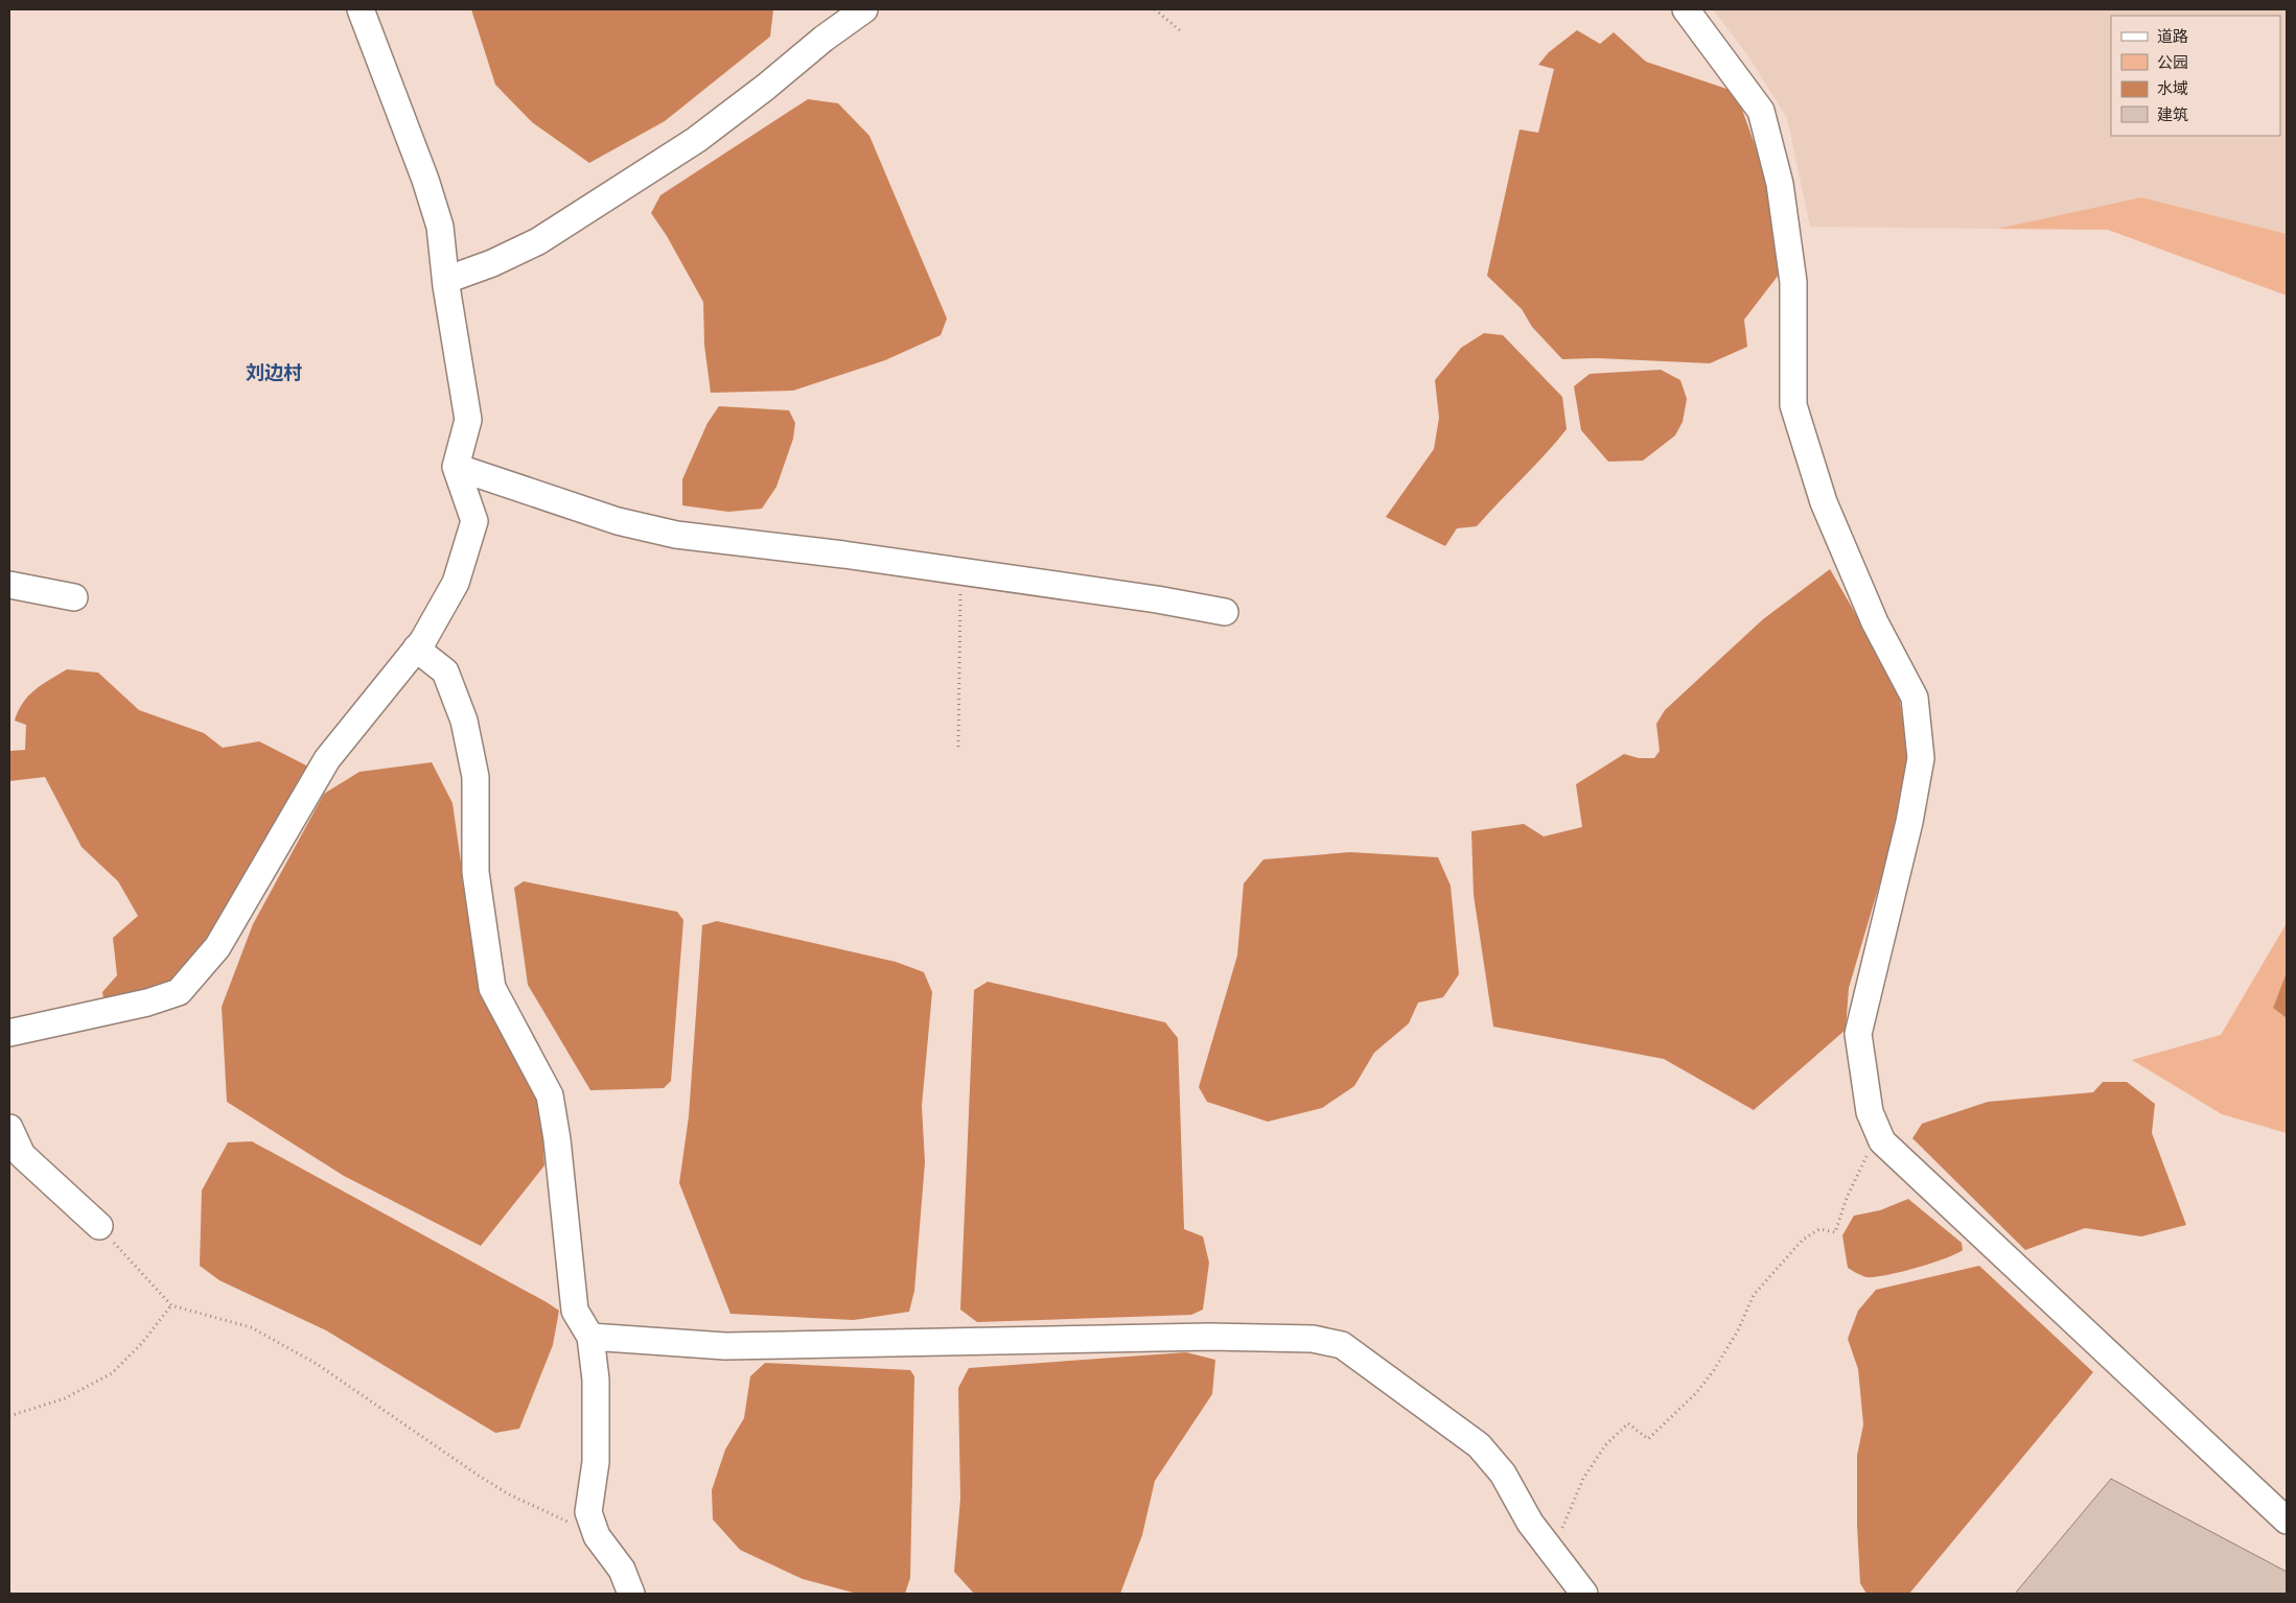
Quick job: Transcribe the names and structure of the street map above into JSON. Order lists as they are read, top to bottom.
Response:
{
  "districts": ["刘边村"],
  "legend": [
    "道路",
    "公园",
    "水域",
    "建筑"
  ]
}
